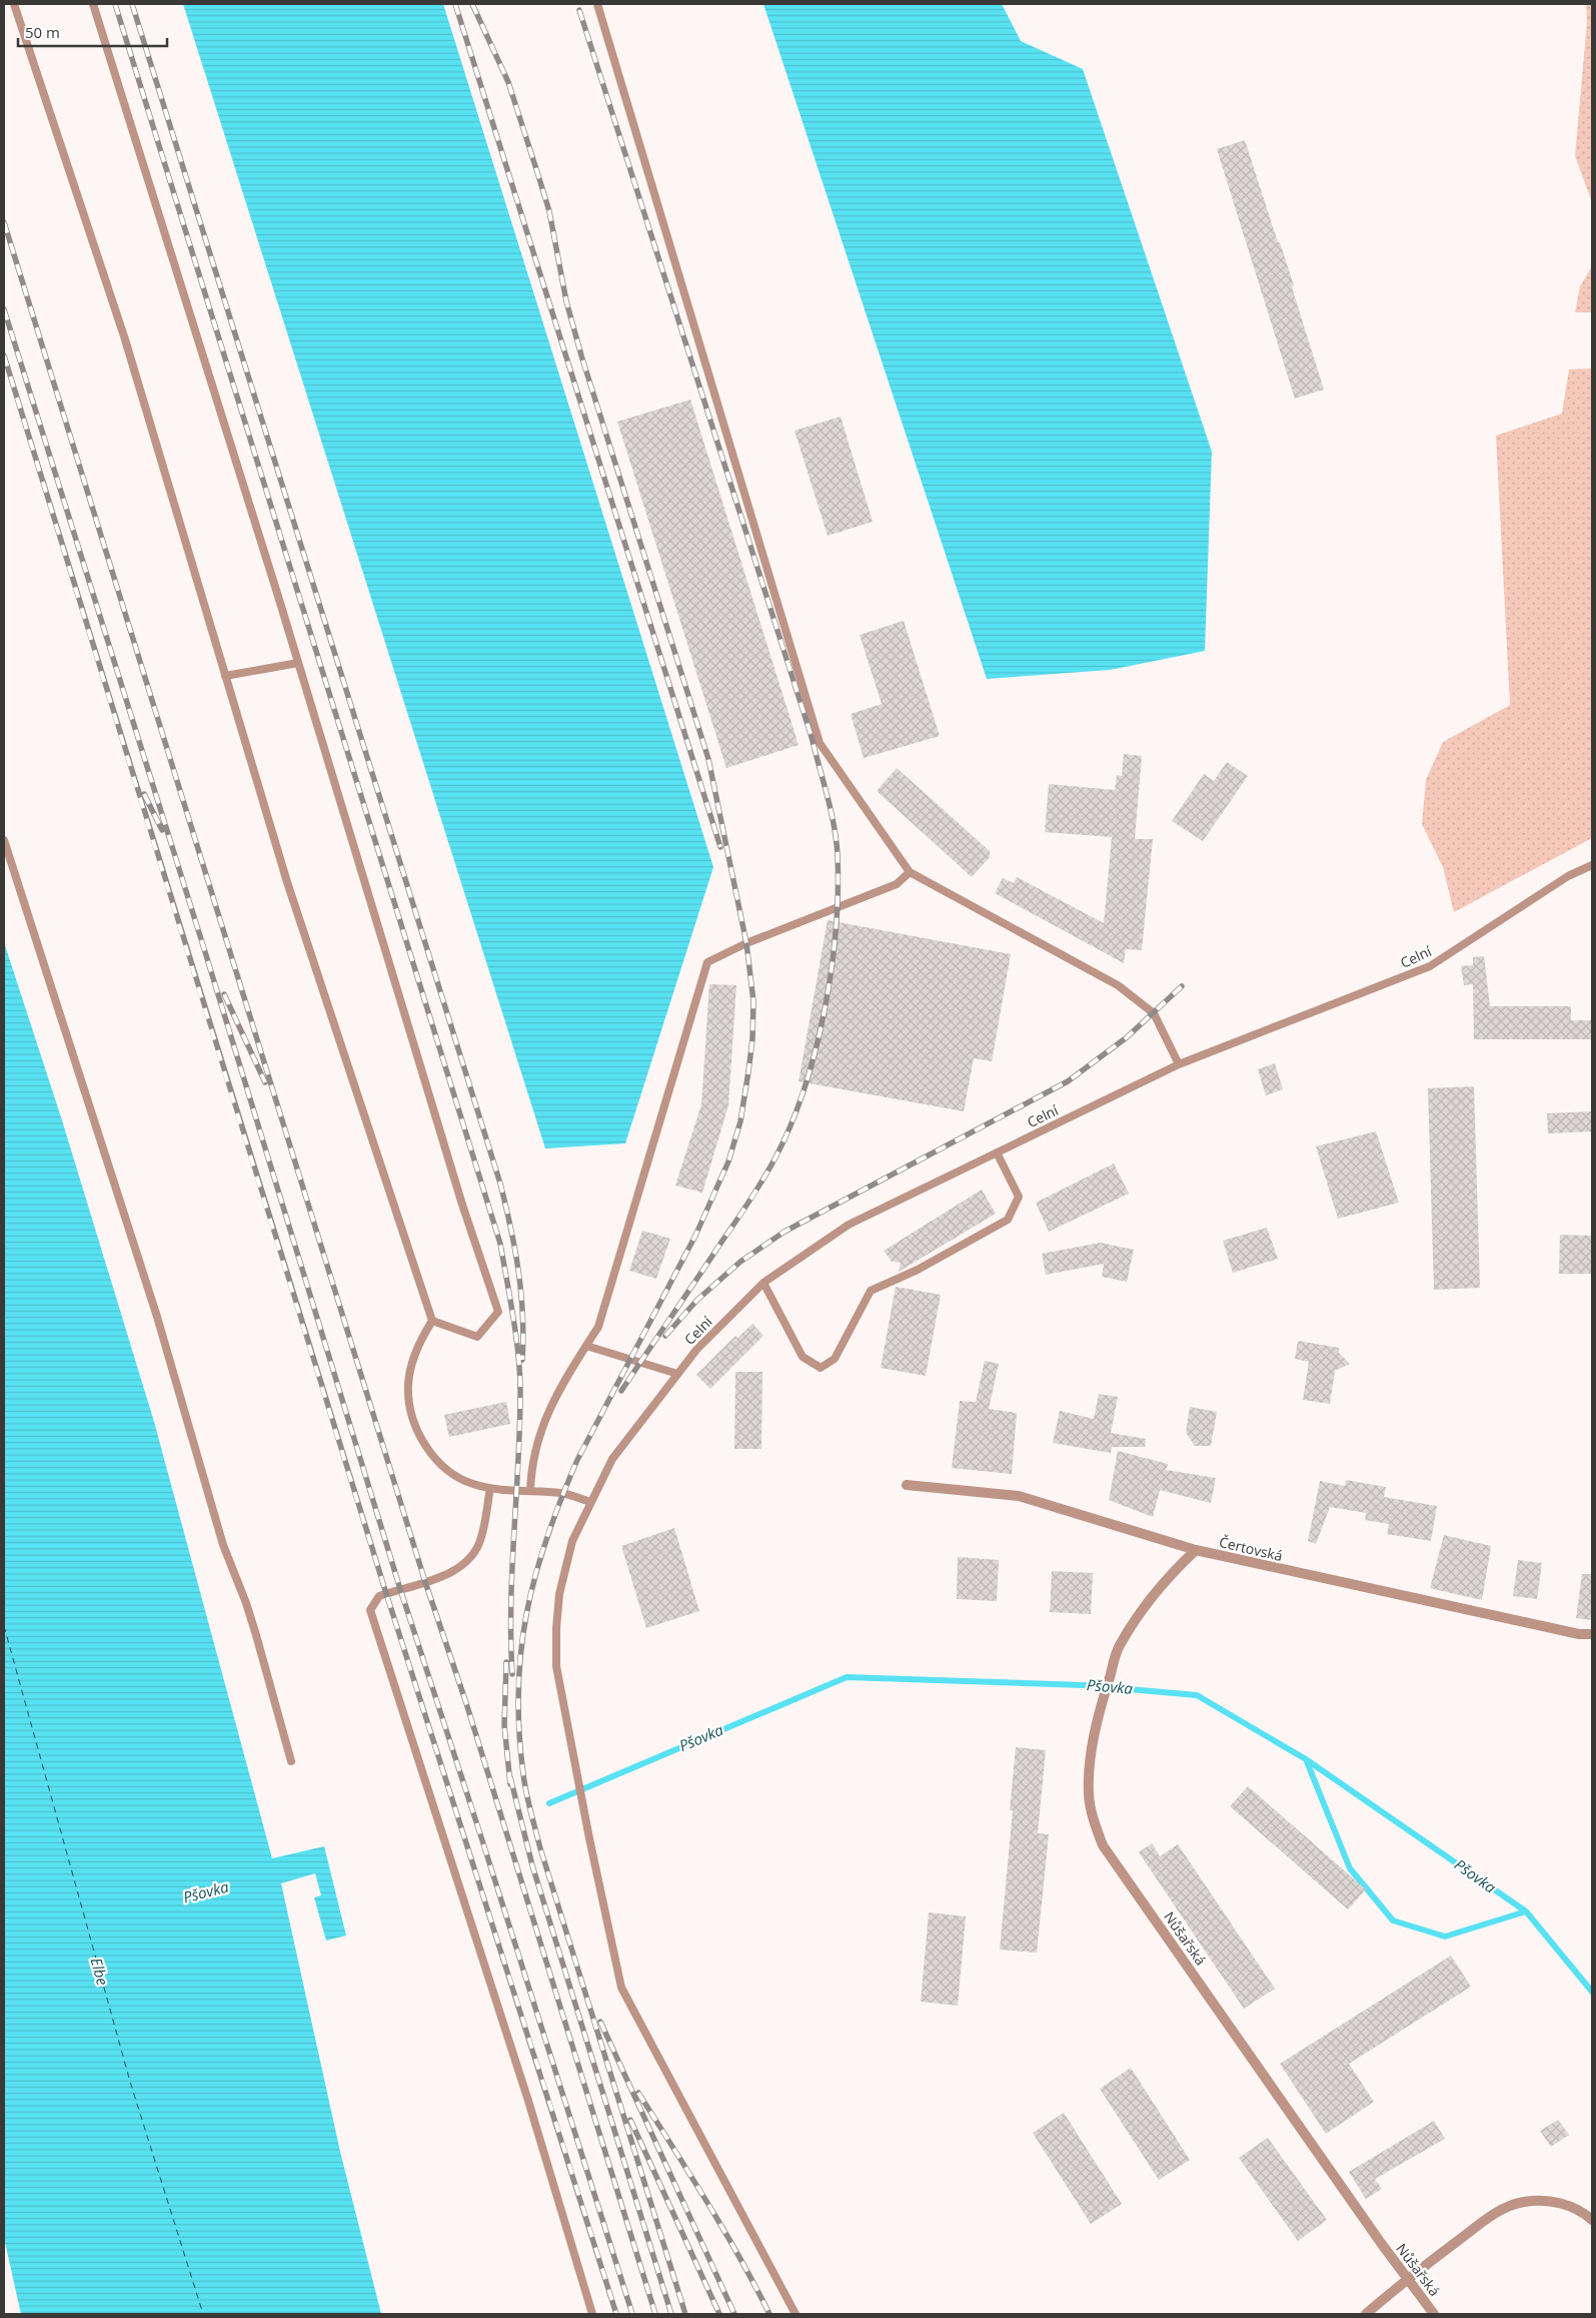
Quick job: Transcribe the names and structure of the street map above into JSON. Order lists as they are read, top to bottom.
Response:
{
  "streets": {
    "street": ["Čertovská", "Nůšařská"],
    "lane": ["Celní"]
  },
  "crossings": [
    ["Čertovská", "Nůšařská"]
  ],
  "water": ["Pšovka", "Elbe"],
  "scale_bar": "50 m"
}
